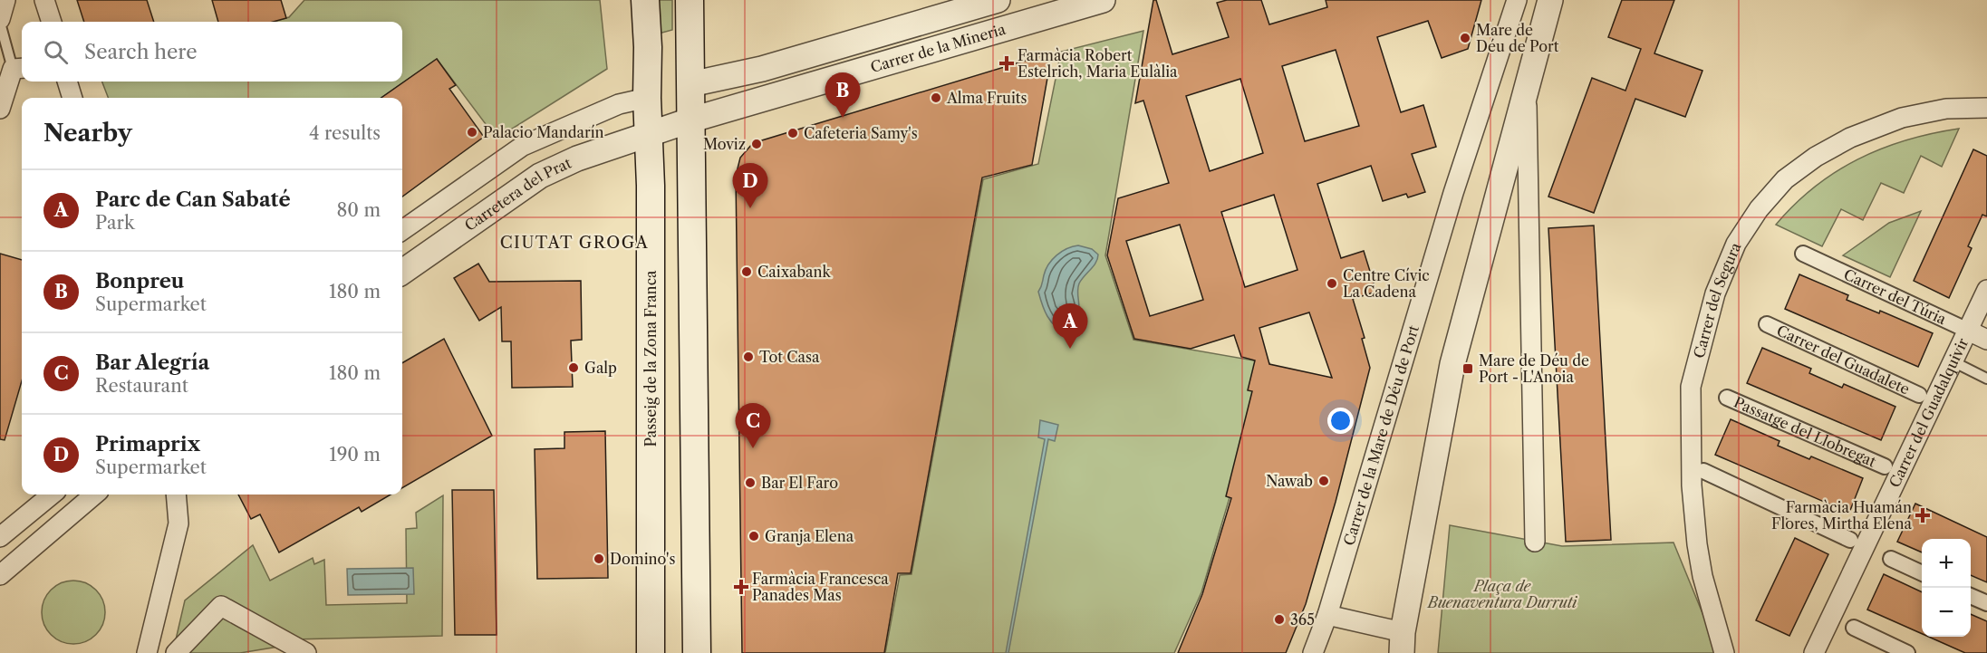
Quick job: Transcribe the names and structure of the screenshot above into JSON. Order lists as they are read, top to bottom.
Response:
{
  "streets": {
    "main road": ["Passeig de la Zona Franca"],
    "street": [
      "Carrer de la Mineria",
      "Carretera del Prat",
      "Carrer del Túria",
      "Carrer del Segura",
      "Carrer del Guadalete",
      "Carrer del Guadalquivir",
      "Passatge del Llobregat",
      "Carrer de la Mare de Déu de Port"
    ]
  },
  "crossings": [
    ["Carrer de la Mineria", "Carretera del Prat"],
    ["Carrer de la Mineria", "Passeig de la Zona Franca"],
    ["Carretera del Prat", "Passeig de la Zona Franca"],
    ["Carrer del Túria", "Carrer del Guadalquivir"]
  ],
  "districts": ["CIUTAT GROGA"],
  "parks": ["Plaça de Buenaventura Durruti"],
  "places": {
    "other": [
      "Mare de Déu de Port",
      "Alma Fruits",
      "Palacio Mandarín",
      "Cafeteria Samy's",
      "Moviz",
      "Caixabank",
      "Centre Cívic La Cadena",
      "Tot Casa",
      "Galp",
      "Nawab",
      "Bar El Faro",
      "Granja Elena",
      "Domino's",
      "365"
    ],
    "health": ["Farmàcia Robert Estelrich, Maria Eulàlia", "Farmàcia Huamán Flores, Mirtha Elena", "Farmàcia Francesca Panades Mas"],
    "transit": ["Mare de Déu de Port - L'Anoia"]
  },
  "page": {
    "search": "Search here",
    "pins": [
      "B",
      "D",
      "A",
      "C"
    ],
    "heading": ["Nearby", "4 results"],
    "list": [
      {
        "mark": "A",
        "name": "Parc de Can Sabaté",
        "note": "Park",
        "value": "80 m"
      },
      {
        "mark": "B",
        "name": "Bonpreu",
        "note": "Supermarket",
        "value": "180 m"
      },
      {
        "mark": "C",
        "name": "Bar Alegría",
        "note": "Restaurant",
        "value": "180 m"
      },
      {
        "mark": "D",
        "name": "Primaprix",
        "note": "Supermarket",
        "value": "190 m"
      }
    ],
    "map_buttons": ["+", "−"]
  }
}
